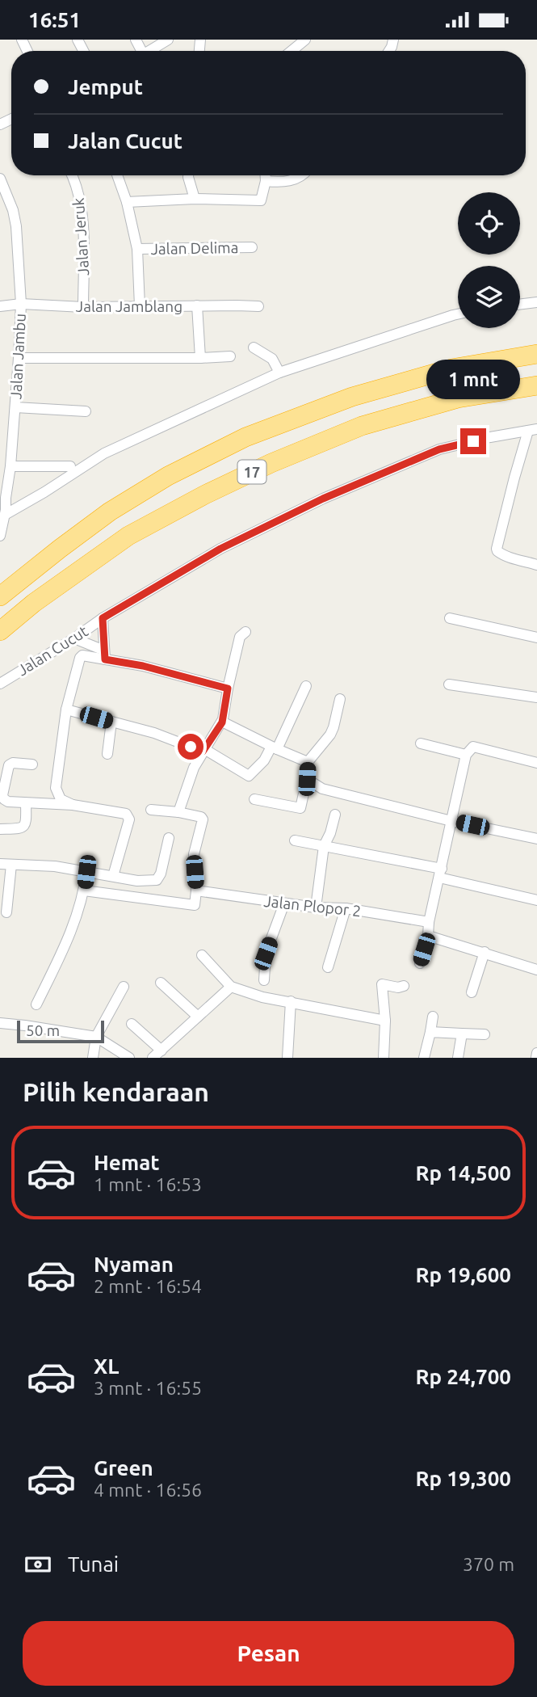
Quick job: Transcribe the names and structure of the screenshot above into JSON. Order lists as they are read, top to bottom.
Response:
{
  "streets": {
    "highway": ["17"],
    "street": [
      "Jalan Jeruk",
      "Jalan Delima",
      "Jalan Jamblang",
      "Jalan Jambu",
      "Jalan Cucut",
      "Jalan Plopor 2"
    ]
  },
  "crossings": [
    ["Jalan Jeruk", "Jalan Jamblang"],
    ["Jalan Jamblang", "Jalan Jambu"]
  ],
  "scale_bar": "50 m",
  "page": {
    "status": "16:51",
    "banner": ["Jemput", "Jalan Cucut"],
    "bubble": "1 mnt",
    "scale": "50 m",
    "heading": "Pilih kendaraan",
    "list": [
      {
        "name": "Hemat",
        "note": "1 mnt · 16:53",
        "value": "Rp 14,500"
      },
      {
        "name": "Nyaman",
        "note": "2 mnt · 16:54",
        "value": "Rp 19,600"
      },
      {
        "name": "XL",
        "note": "3 mnt · 16:55",
        "value": "Rp 24,700"
      },
      {
        "name": "Green",
        "note": "4 mnt · 16:56",
        "value": "Rp 19,300"
      }
    ],
    "pay": ["Tunai", "370 m"],
    "buttons": "Pesan"
  }
}
